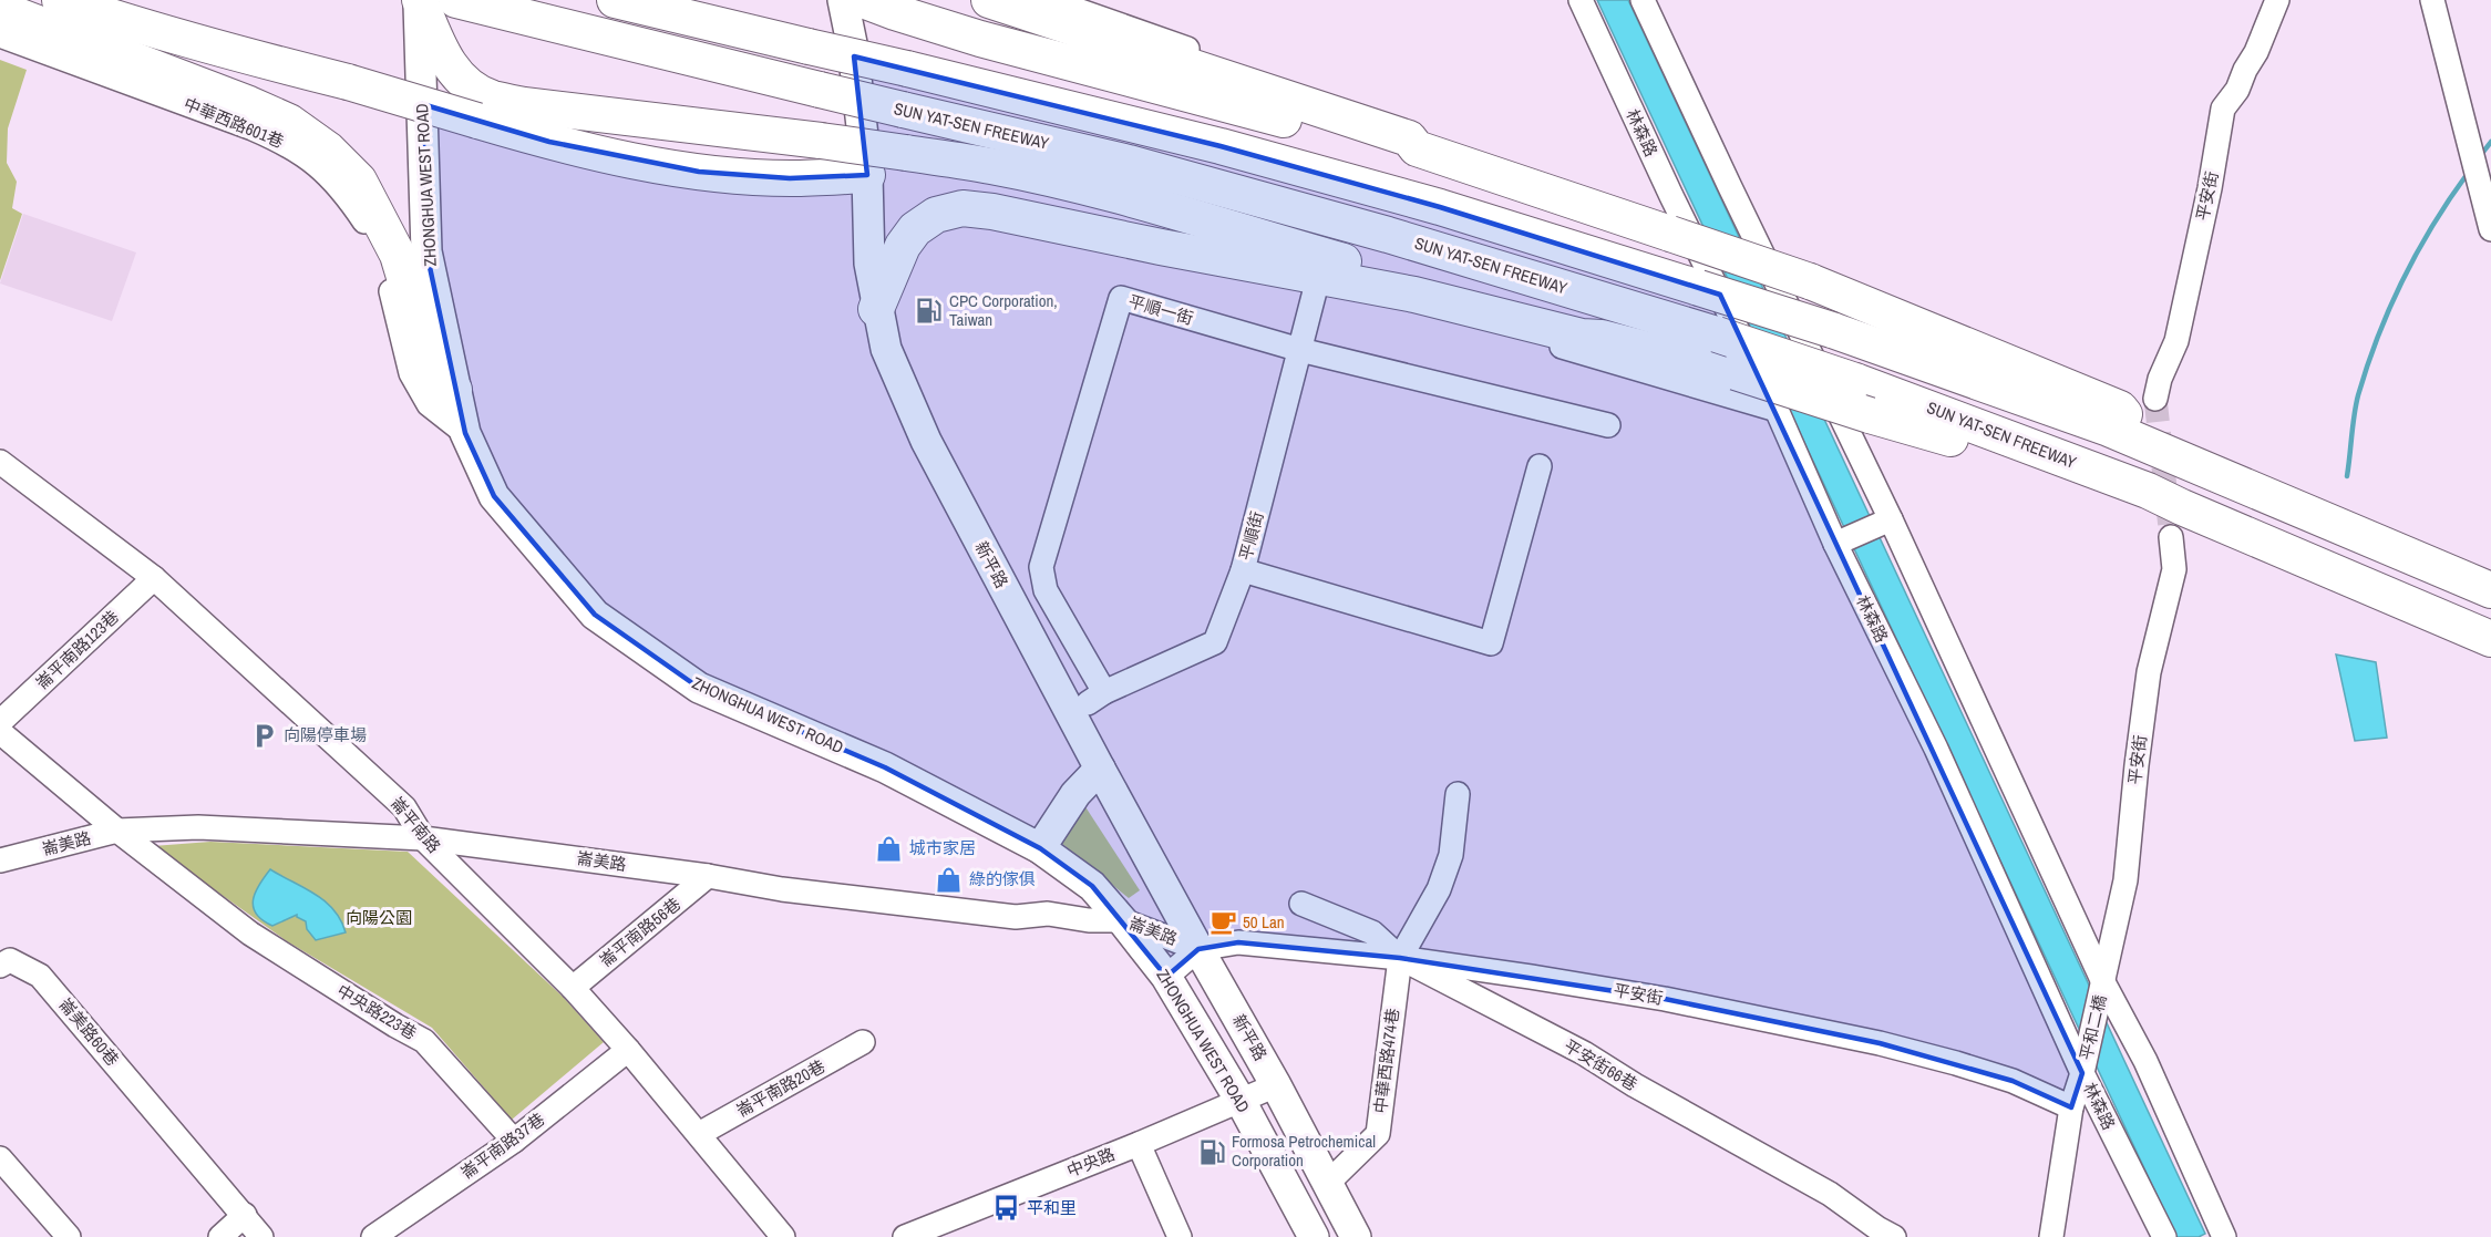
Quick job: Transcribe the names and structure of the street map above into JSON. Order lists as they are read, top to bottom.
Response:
{
  "streets": {
    "highway": ["SUN YAT-SEN FREEWAY"],
    "main road": ["ZHONGHUA WEST ROAD", "新平路"],
    "street": [
      "中華西路601巷",
      "林森路",
      "平安街",
      "平順一街",
      "平順街",
      "崙平南路123巷",
      "崙平南路",
      "崙美路",
      "崙平南路56巷",
      "中央路223巷",
      "平和二橋",
      "崙美路60巷",
      "中華西路474巷",
      "平安街66巷",
      "崙平南路20巷",
      "崙平南路37巷",
      "中央路"
    ]
  },
  "crossings": [
    ["中華西路601巷", "ZHONGHUA WEST ROAD"],
    ["SUN YAT-SEN FREEWAY", "平安街"],
    ["林森路", "平順街"],
    ["林森路", "平和二橋"],
    ["ZHONGHUA WEST ROAD", "崙美路"],
    ["ZHONGHUA WEST ROAD", "中央路"],
    ["平安街", "新平路"],
    ["平安街", "崙美路"],
    ["平安街", "平和二橋"],
    ["平安街", "中華西路474巷"],
    ["平安街", "平安街66巷"],
    ["平順一街", "平順街"],
    ["新平路", "崙美路"],
    ["新平路", "中央路"],
    ["崙平南路123巷", "崙平南路"],
    ["崙平南路", "崙美路"],
    ["崙平南路", "崙平南路56巷"],
    ["崙平南路", "崙平南路20巷"],
    ["崙平南路", "崙平南路37巷"],
    ["崙美路", "崙平南路56巷"],
    ["崙美路", "中央路223巷"],
    ["中央路223巷", "崙平南路37巷"],
    ["中華西路474巷", "平安街66巷"]
  ],
  "parks": ["向陽公園"],
  "places": {
    "fuel station": ["CPC Corporation, Taiwan", "Formosa Petrochemical Corporation"],
    "parking": ["向陽停車場"],
    "shop": ["城市家居", "綠的傢俱"],
    "cafe": ["50 Lan"],
    "bus stop": ["平和里"]
  }
}
